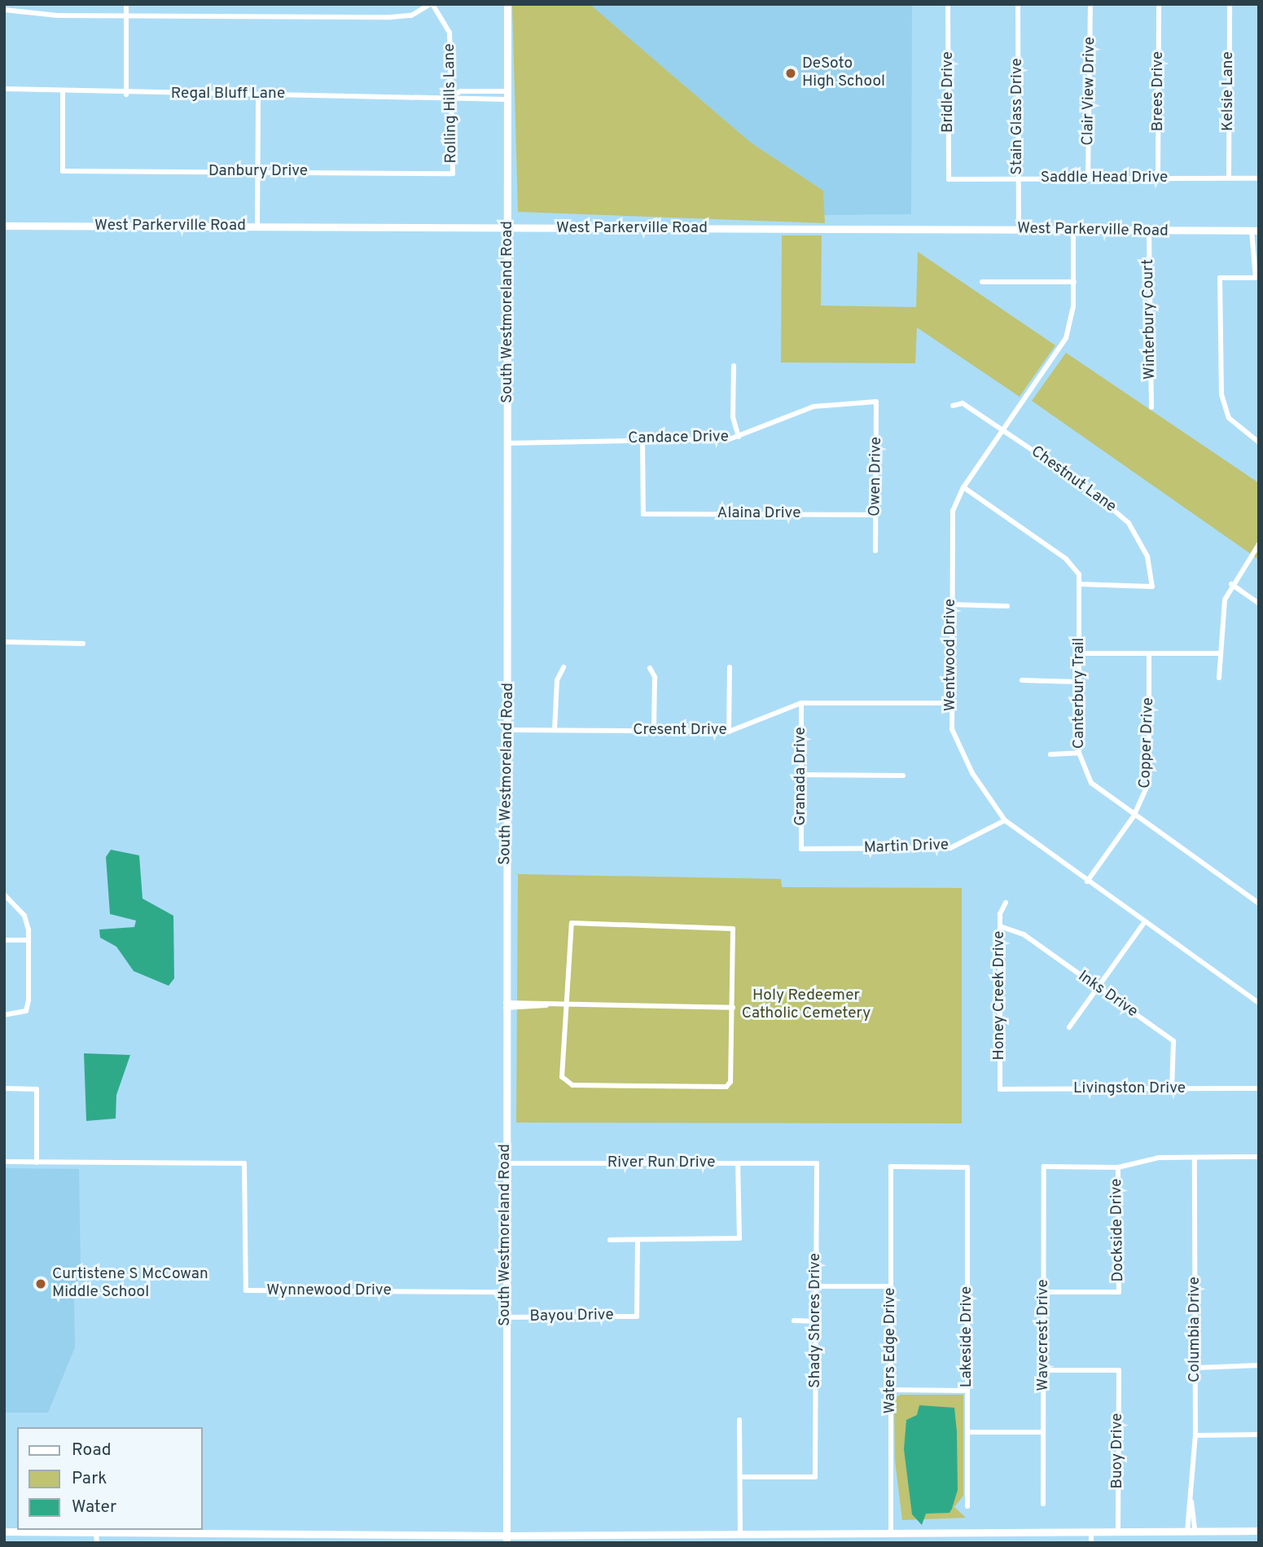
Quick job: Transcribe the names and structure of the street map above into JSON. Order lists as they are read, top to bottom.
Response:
{
  "streets": {
    "main road": ["West Parkerville Road", "South Westmoreland Road"],
    "street": [
      "Clair View Drive",
      "Brees Drive",
      "Kelsie Lane",
      "Bridle Drive",
      "Regal Bluff Lane",
      "Rolling Hills Lane",
      "Stain Glass Drive",
      "Danbury Drive",
      "Saddle Head Drive",
      "Winterbury Court",
      "Candace Drive",
      "Owen Drive",
      "Chestnut Lane",
      "Alaina Drive",
      "Wentwood Drive",
      "Canterbury Trail",
      "Cresent Drive",
      "Copper Drive",
      "Granada Drive",
      "Martin Drive",
      "Inks Drive",
      "Honey Creek Drive",
      "Livingston Drive",
      "River Run Drive",
      "Dockside Drive",
      "Wynnewood Drive",
      "Bayou Drive",
      "Shady Shores Drive",
      "Columbia Drive",
      "Wavecrest Drive",
      "Lakeside Drive",
      "Waters Edge Drive",
      "Buoy Drive"
    ]
  },
  "crossings": [
    ["Clair View Drive", "Saddle Head Drive"],
    ["Brees Drive", "Saddle Head Drive"],
    ["Kelsie Lane", "Saddle Head Drive"],
    ["Bridle Drive", "Saddle Head Drive"],
    ["Regal Bluff Lane", "Rolling Hills Lane"],
    ["Regal Bluff Lane", "Danbury Drive"],
    ["Regal Bluff Lane", "South Westmoreland Road"],
    ["Rolling Hills Lane", "Danbury Drive"],
    ["Stain Glass Drive", "Saddle Head Drive"],
    ["Stain Glass Drive", "West Parkerville Road"],
    ["West Parkerville Road", "South Westmoreland Road"],
    ["West Parkerville Road", "Winterbury Court"],
    ["West Parkerville Road", "Wentwood Drive"],
    ["South Westmoreland Road", "Candace Drive"],
    ["South Westmoreland Road", "Cresent Drive"],
    ["South Westmoreland Road", "River Run Drive"],
    ["South Westmoreland Road", "Wynnewood Drive"],
    ["South Westmoreland Road", "Bayou Drive"],
    ["Candace Drive", "Owen Drive"],
    ["Candace Drive", "Alaina Drive"],
    ["Owen Drive", "Alaina Drive"],
    ["Chestnut Lane", "Wentwood Drive"],
    ["Chestnut Lane", "Canterbury Trail"],
    ["Wentwood Drive", "Canterbury Trail"],
    ["Wentwood Drive", "Cresent Drive"],
    ["Wentwood Drive", "Copper Drive"],
    ["Wentwood Drive", "Martin Drive"],
    ["Canterbury Trail", "Copper Drive"],
    ["Cresent Drive", "Granada Drive"],
    ["Granada Drive", "Martin Drive"],
    ["Inks Drive", "Honey Creek Drive"],
    ["Inks Drive", "Livingston Drive"],
    ["Honey Creek Drive", "Livingston Drive"],
    ["River Run Drive", "Shady Shores Drive"],
    ["Dockside Drive", "Wavecrest Drive"],
    ["Wavecrest Drive", "Buoy Drive"],
    ["Lakeside Drive", "Waters Edge Drive"]
  ],
  "parks": ["Holy Redeemer Catholic Cemetery"],
  "places": ["DeSoto High School", "Curtistene S McCowan Middle School"],
  "legend": ["Road", "Park", "Water"]
}
